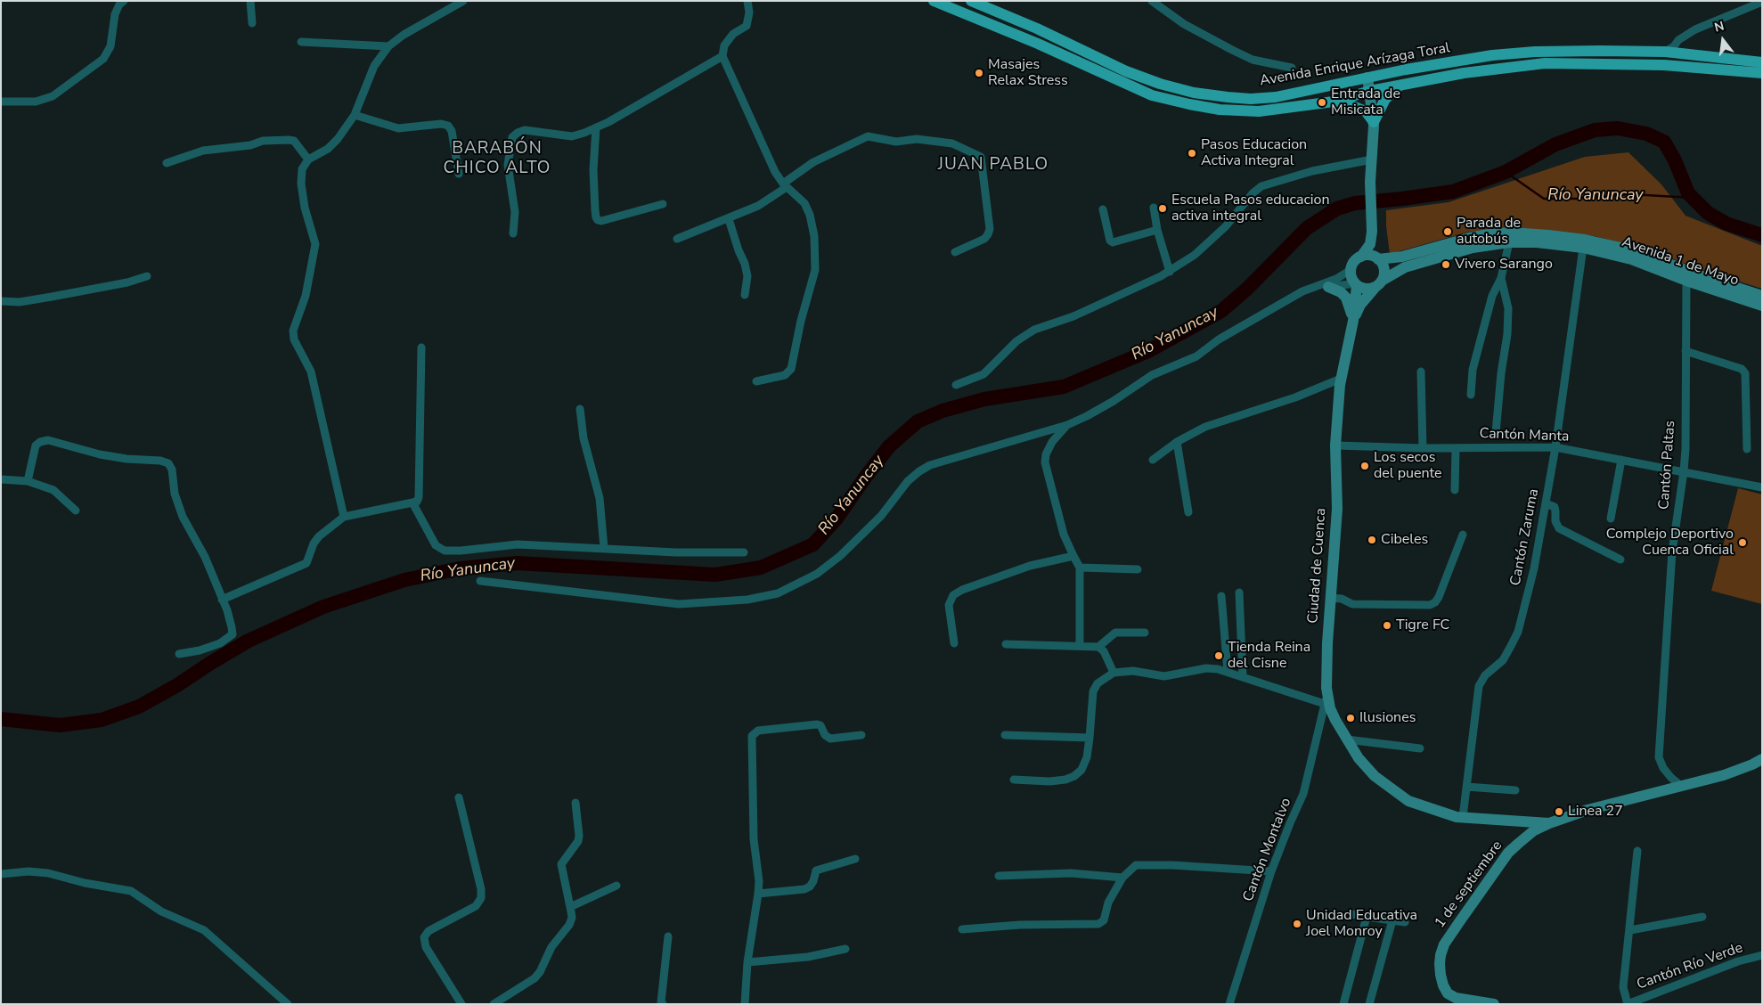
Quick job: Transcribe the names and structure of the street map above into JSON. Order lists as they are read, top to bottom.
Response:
{
  "streets": {
    "main road": ["Avenida Enrique Arízaga Toral"],
    "street": [
      "Avenida 1 de Mayo",
      "Cantón Manta",
      "Cantón Paltas",
      "Cantón Zaruma",
      "Ciudad de Cuenca",
      "Cantón Montalvo",
      "1 de septiembre",
      "Cantón Río Verde"
    ]
  },
  "crossings": [
    ["Avenida 1 de Mayo", "Cantón Paltas"],
    ["Avenida 1 de Mayo", "Cantón Zaruma"],
    ["Avenida 1 de Mayo", "Ciudad de Cuenca"],
    ["Cantón Manta", "Cantón Paltas"],
    ["Cantón Manta", "Cantón Zaruma"],
    ["Cantón Manta", "Ciudad de Cuenca"],
    ["Cantón Paltas", "1 de septiembre"],
    ["Cantón Zaruma", "Ciudad de Cuenca"],
    ["Ciudad de Cuenca", "Cantón Montalvo"],
    ["Ciudad de Cuenca", "1 de septiembre"]
  ],
  "districts": ["BARABÓN CHICO ALTO", "JUAN PABLO"],
  "water": ["Río Yanuncay"],
  "places": [
    "Masajes Relax Stress",
    "Entrada de Misicata",
    "Pasos Educacion Activa Integral",
    "Escuela Pasos educacion activa integral",
    "Parada de autobús",
    "Vivero Sarango",
    "Los secos del puente",
    "Cibeles",
    "Complejo Deportivo Cuenca Oficial",
    "Tigre FC",
    "Tienda Reina del Cisne",
    "Ilusiones",
    "Linea 27",
    "Unidad Educativa Joel Monroy"
  ],
  "north": "top"
}
